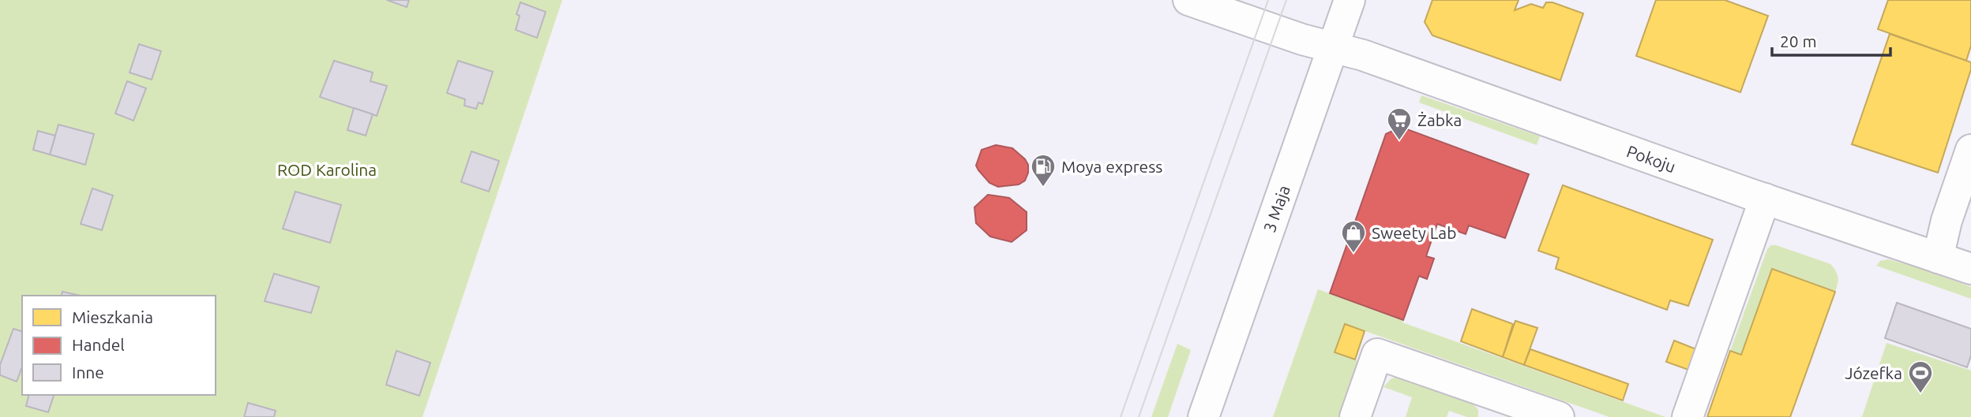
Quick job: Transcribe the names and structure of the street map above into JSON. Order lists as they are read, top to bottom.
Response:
{
  "streets": {
    "street": ["Pokoju", "3 Maja"]
  },
  "crossings": [
    ["Pokoju", "3 Maja"]
  ],
  "parks": ["ROD Karolina"],
  "places": {
    "supermarket": ["Żabka"],
    "fuel station": ["Moya express"],
    "shop": ["Sweety Lab"],
    "sports": ["Józefka"]
  },
  "legend": ["Mieszkania", "Handel", "Inne"],
  "scale_bar": "20 m"
}
